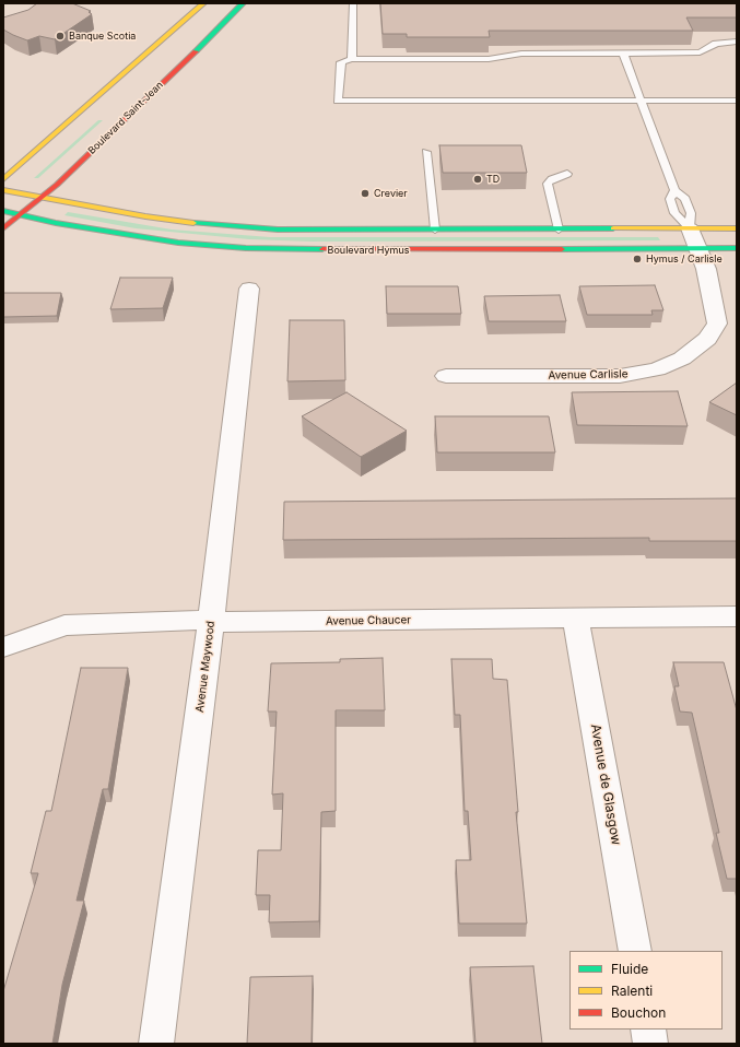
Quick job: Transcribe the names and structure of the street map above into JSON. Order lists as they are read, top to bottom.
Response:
{
  "streets": {
    "street": [
      "Boulevard Saint-Jean",
      "Boulevard Hymus",
      "Avenue Carlisle",
      "Avenue Chaucer",
      "Avenue Maywood",
      "Avenue de Glasgow"
    ]
  },
  "crossings": [
    ["Boulevard Saint-Jean", "Boulevard Hymus"],
    ["Boulevard Hymus", "Avenue Carlisle"],
    ["Avenue Chaucer", "Avenue Maywood"],
    ["Avenue Chaucer", "Avenue de Glasgow"]
  ],
  "places": [
    "Banque Scotia",
    "TD",
    "Crevier",
    "Hymus / Carlisle"
  ],
  "legend": ["Fluide", "Ralenti", "Bouchon"]
}
